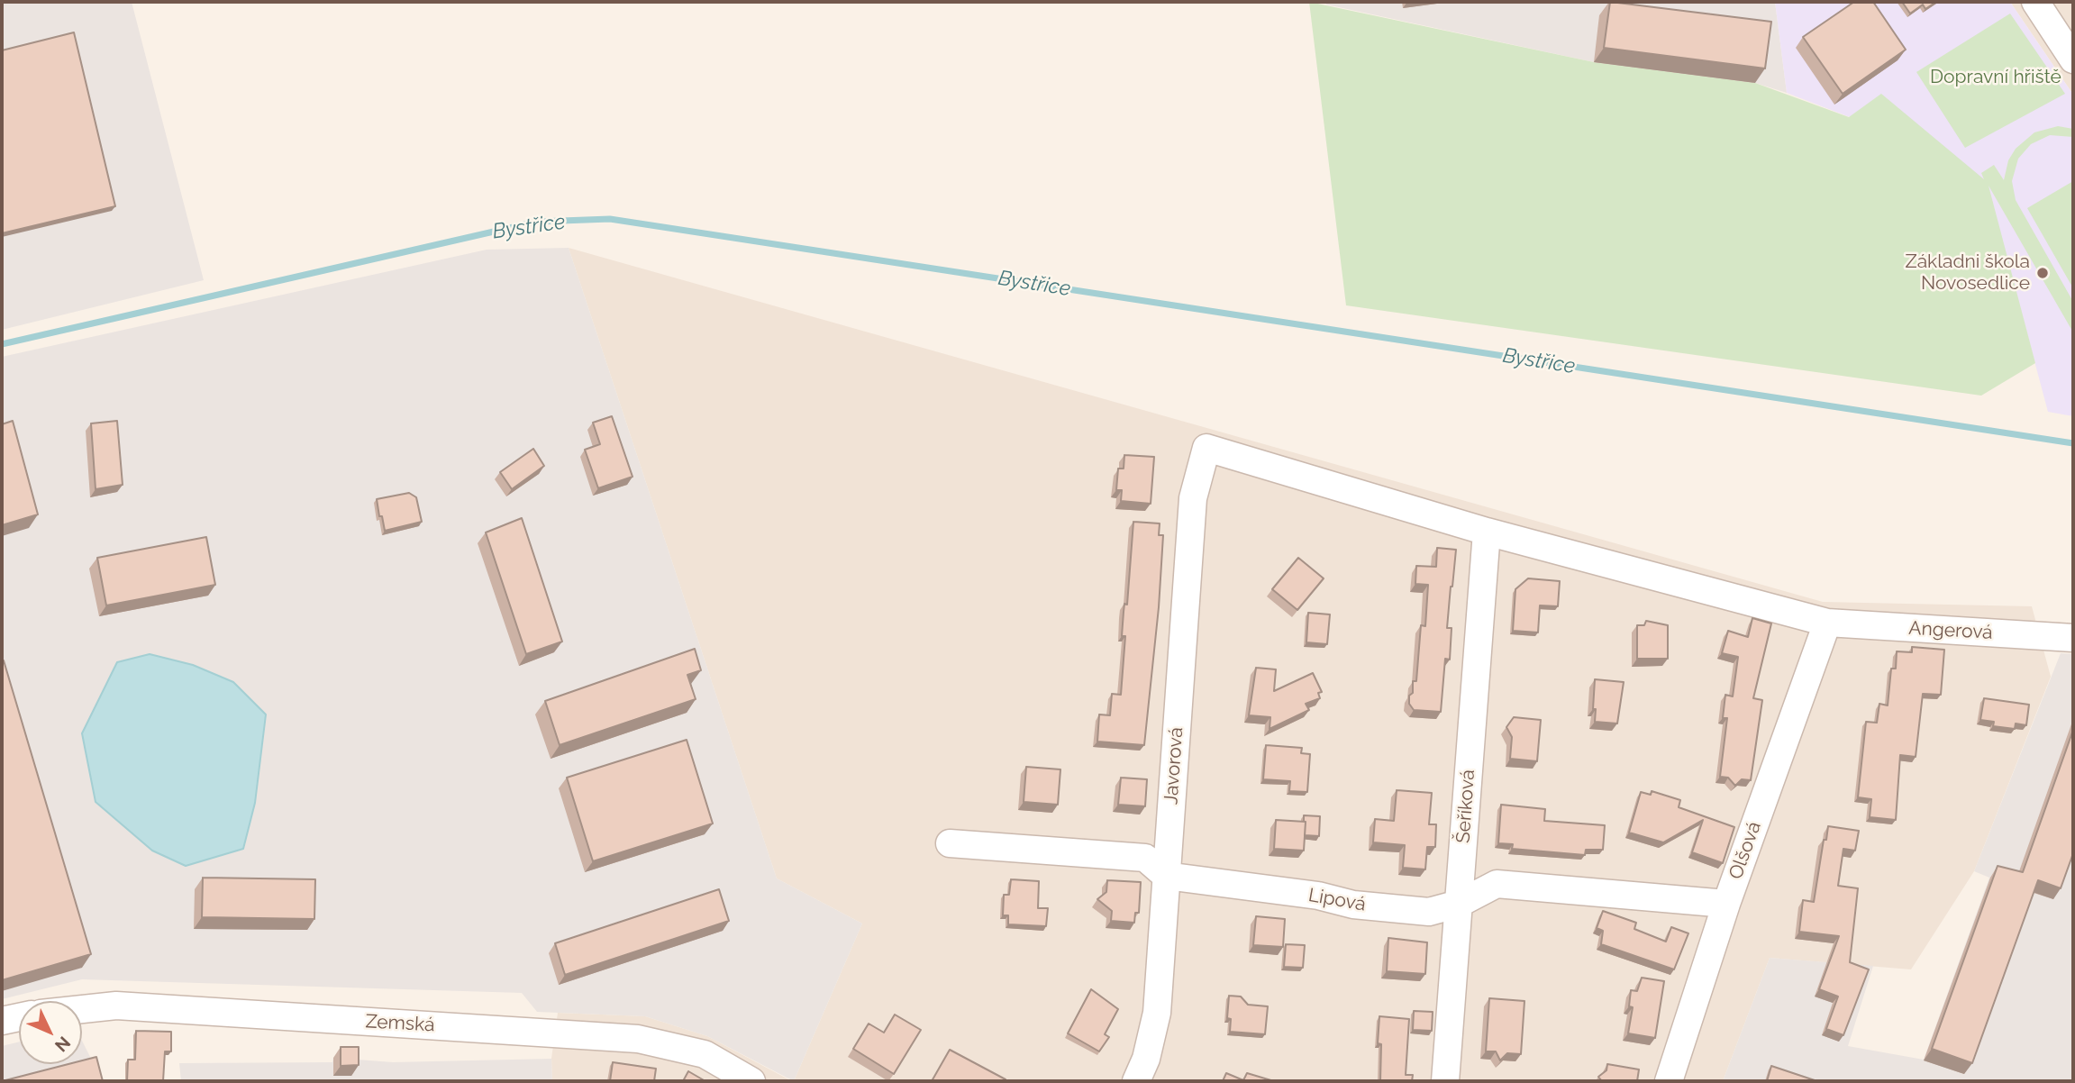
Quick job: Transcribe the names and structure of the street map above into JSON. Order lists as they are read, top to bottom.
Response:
{
  "streets": {
    "street": [
      "Angerová",
      "Javorová",
      "Šeříková",
      "Olšová",
      "Lipová",
      "Zemská"
    ]
  },
  "crossings": [
    ["Angerová", "Javorová"],
    ["Angerová", "Šeříková"],
    ["Angerová", "Olšová"],
    ["Javorová", "Lipová"],
    ["Šeříková", "Lipová"],
    ["Olšová", "Lipová"]
  ],
  "water": ["Bystřice"],
  "parks": ["Dopravní hřiště"],
  "places": ["Základni škola Novosedlice"],
  "north": "bottom right"
}
